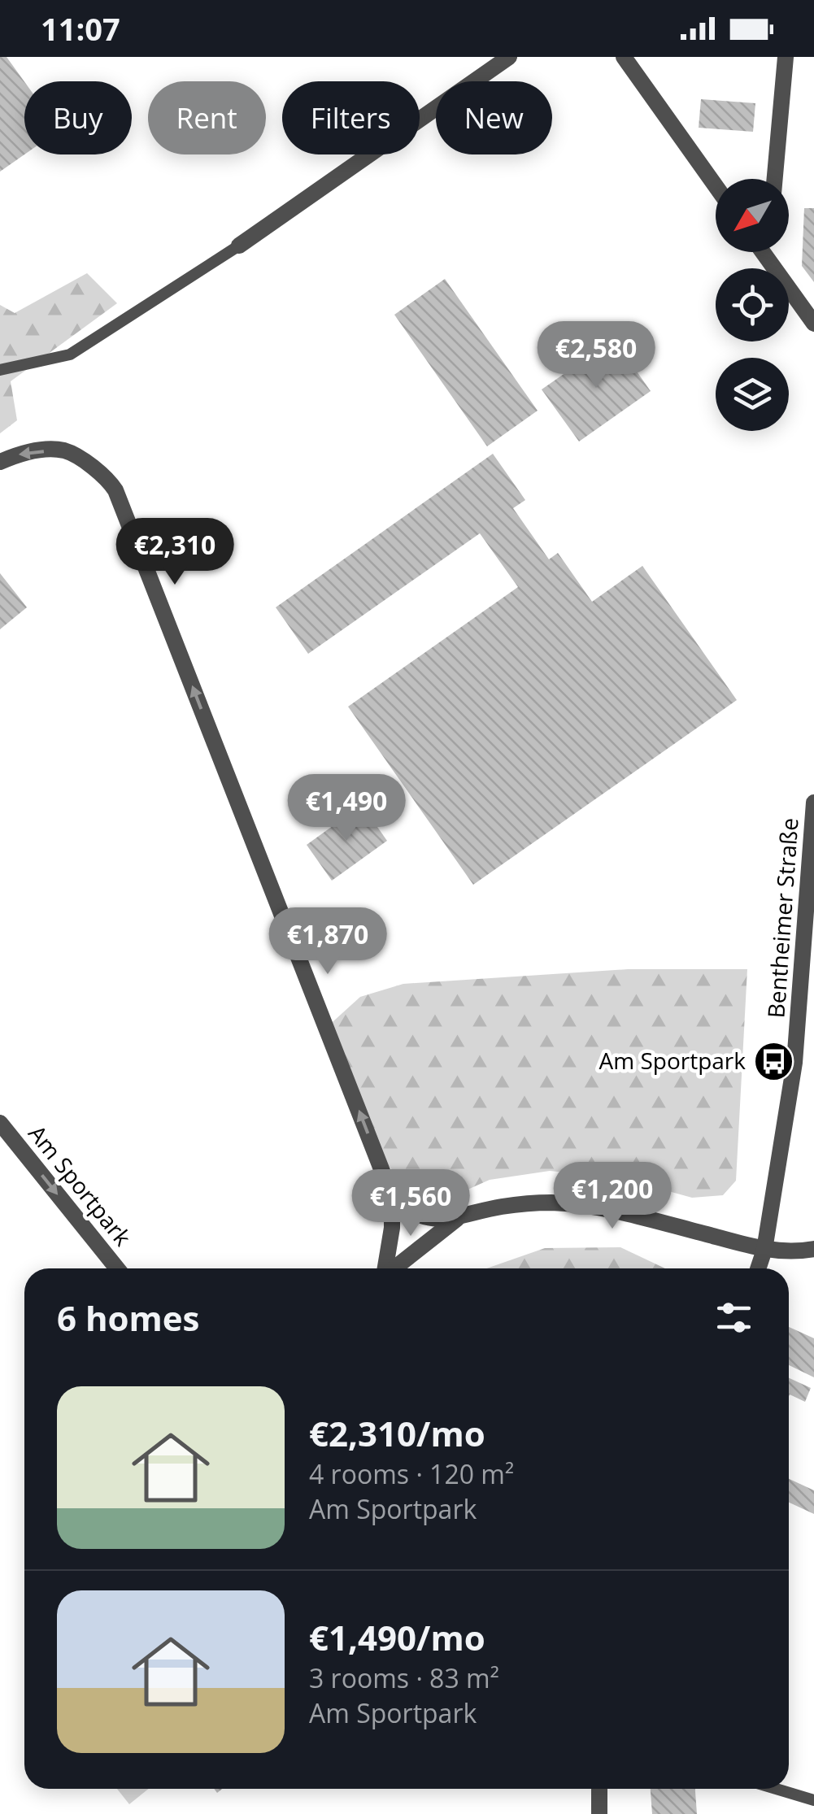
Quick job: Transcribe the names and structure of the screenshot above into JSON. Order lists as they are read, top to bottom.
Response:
{
  "streets": {
    "street": ["Bentheimer Straße", "Am Sportpark"]
  },
  "one_way": ["Am Sportpark"],
  "places": {
    "bus stop": ["Am Sportpark"]
  },
  "north": "bottom left",
  "page": {
    "status": "11:07",
    "chip": [
      "Buy",
      "Rent",
      "Filters",
      "New"
    ],
    "price": [
      "€2,580",
      "€2,310",
      "€1,490",
      "€1,870",
      "€1,200",
      "€1,560"
    ],
    "heading": "6 homes",
    "list": [
      {
        "name": "€2,310/mo",
        "note": "4 rooms · 120 m² · Am Sportpark"
      },
      {
        "name": "€1,490/mo",
        "note": "3 rooms · 83 m² · Am Sportpark"
      }
    ]
  }
}
